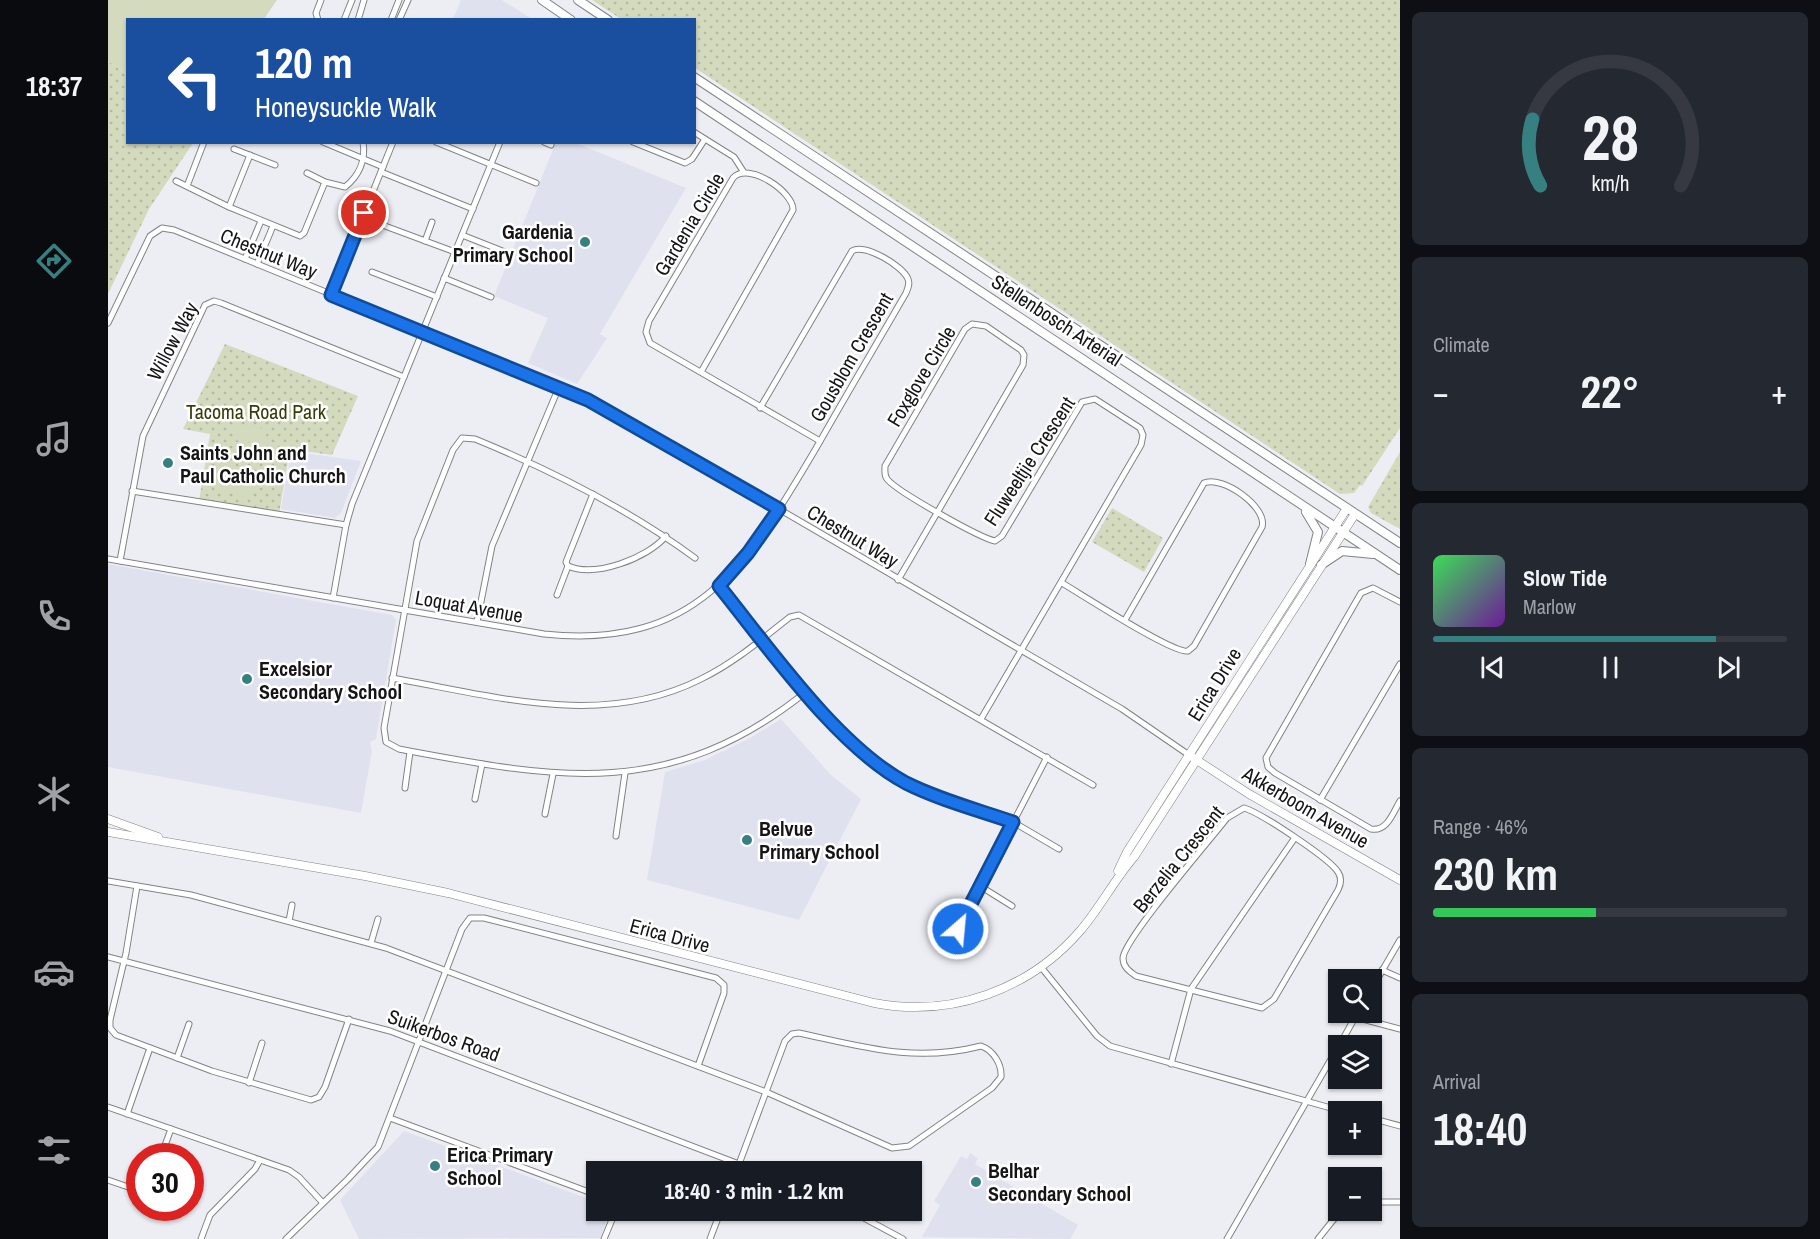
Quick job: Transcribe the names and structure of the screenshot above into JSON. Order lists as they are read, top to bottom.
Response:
{
  "streets": {
    "main road": ["Stellenbosch Arterial", "Erica Drive", "Akkerboom Avenue"],
    "street": [
      "Gardenia Circle",
      "Chestnut Way",
      "Willow Way",
      "Gousblom Crescent",
      "Foxglove Circle",
      "Fluweeltjie Crescent",
      "Loquat Avenue",
      "Berzelia Crescent",
      "Suikerbos Road"
    ]
  },
  "crossings": [
    ["Gardenia Circle", "Gousblom Crescent"],
    ["Chestnut Way", "Gousblom Crescent"],
    ["Chestnut Way", "Foxglove Circle"],
    ["Chestnut Way", "Fluweeltjie Crescent"],
    ["Chestnut Way", "Loquat Avenue"],
    ["Chestnut Way", "Erica Drive"],
    ["Chestnut Way", "Akkerboom Avenue"],
    ["Stellenbosch Arterial", "Erica Drive"],
    ["Willow Way", "Loquat Avenue"],
    ["Gousblom Crescent", "Loquat Avenue"],
    ["Foxglove Circle", "Fluweeltjie Crescent"],
    ["Erica Drive", "Akkerboom Avenue"]
  ],
  "parks": ["Tacoma Road Park"],
  "places": [
    "Gardenia Primary School",
    "Saints John and Paul Catholic Church",
    "Excelsior Secondary School",
    "Belvue Primary School",
    "Erica Primary School",
    "Belhar Secondary School"
  ],
  "page": {
    "tabs": "18:37",
    "turn": ["120 m", "Honeysuckle Walk"],
    "tile": [
      "Climate",
      ["Range · 46%", "230 km"],
      ["Arrival", "18:40"]
    ],
    "heat": ["−", "22°", "+"],
    "song": ["Slow Tide", "Marlow"],
    "map_buttons": ["+", "−"],
    "limit": "30",
    "trip": "18:40 · 3 min · 1.2 km",
    "gauge": ["28", "km/h"]
  }
}
